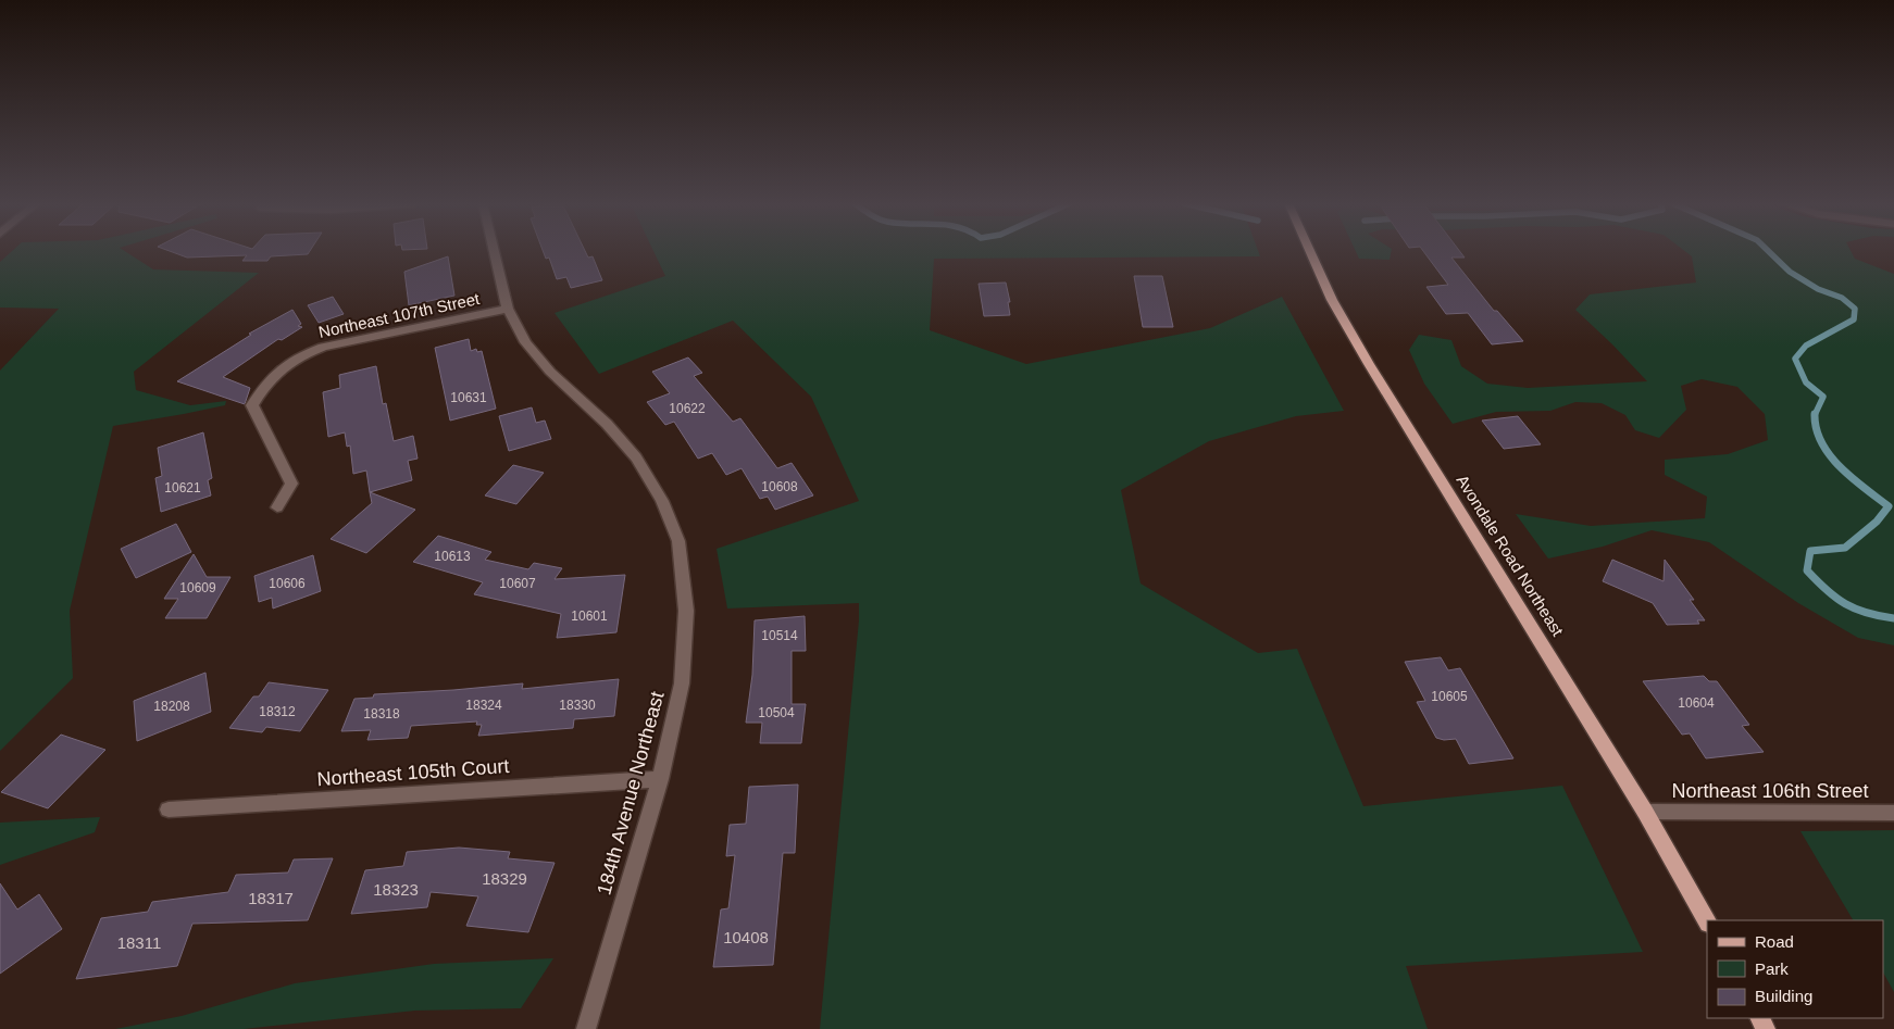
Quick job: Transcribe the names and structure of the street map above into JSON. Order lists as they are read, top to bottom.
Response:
{
  "streets": {
    "main road": ["Avondale Road Northeast"],
    "street": [
      "Northeast 107th Street",
      "Northeast 105th Court",
      "Northeast 106th Street",
      "184th Avenue Northeast"
    ]
  },
  "crossings": [
    ["Northeast 107th Street", "184th Avenue Northeast"],
    ["Avondale Road Northeast", "Northeast 106th Street"],
    ["Northeast 105th Court", "184th Avenue Northeast"]
  ],
  "house_numbers": [
    "10631",
    "10622",
    "10608",
    "10621",
    "10613",
    "10606",
    "10607",
    "10609",
    "10601",
    "10514",
    "10605",
    "10604",
    "18324",
    "18330",
    "18208",
    "18312",
    "10504",
    "18318",
    "18329",
    "18323",
    "18317",
    "10408",
    "18311"
  ],
  "legend": ["Road", "Park", "Building"]
}
